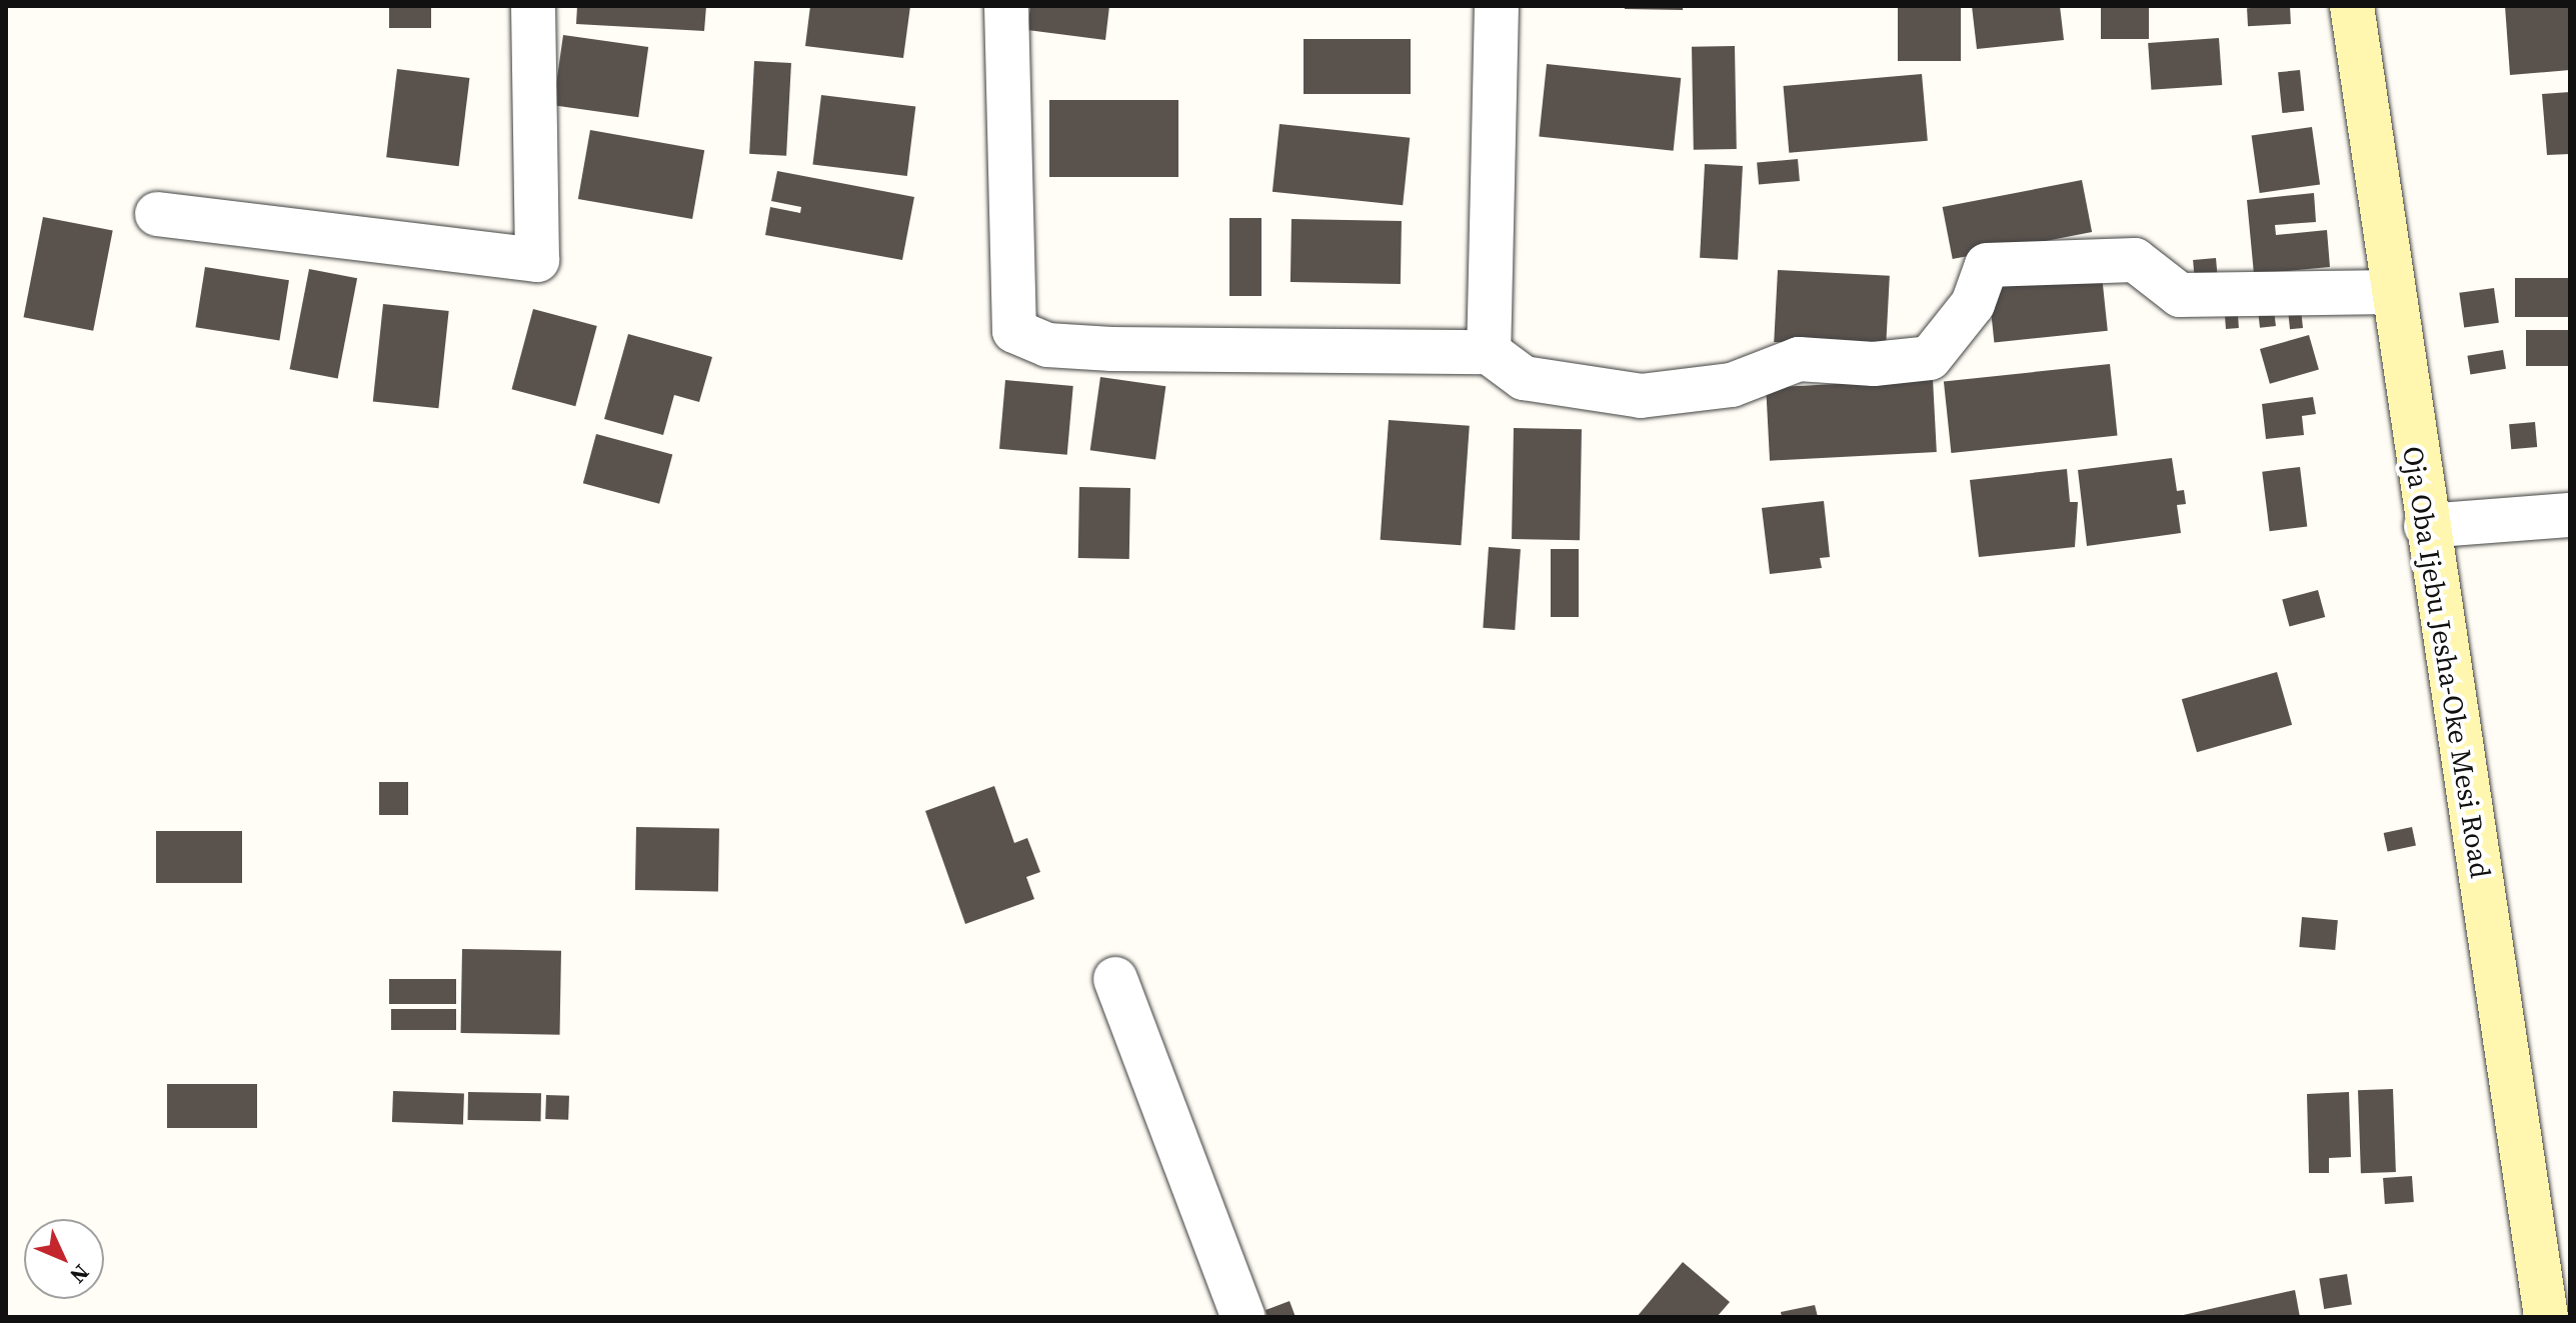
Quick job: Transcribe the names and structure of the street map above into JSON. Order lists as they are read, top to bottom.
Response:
{
  "streets": {
    "main road": ["Oja Oba Ijebu Jesha-Oke Mesi Road"]
  },
  "north": "bottom right"
}
